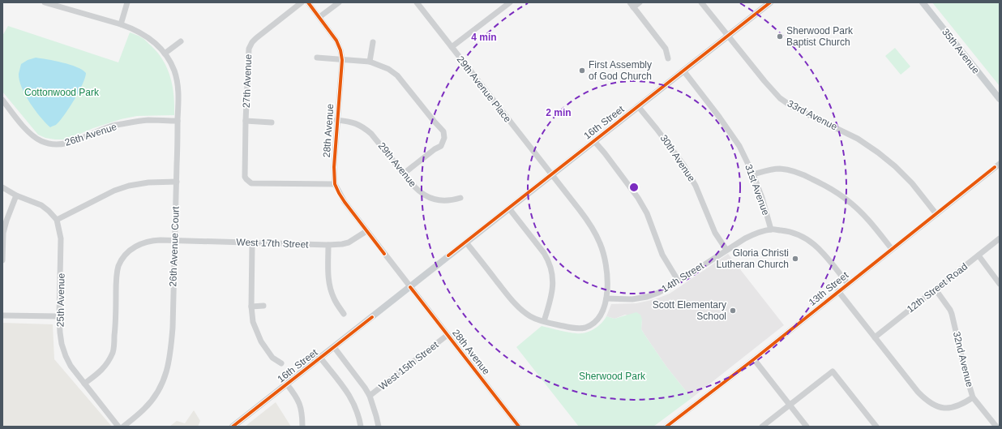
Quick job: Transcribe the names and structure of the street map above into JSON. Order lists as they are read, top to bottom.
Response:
{
  "streets": {
    "main road": ["35th Avenue", "16th Street"],
    "street": [
      "27th Avenue",
      "29th Avenue Place",
      "33rd Avenue",
      "28th Avenue",
      "26th Avenue",
      "30th Avenue",
      "29th Avenue",
      "31st Avenue",
      "West 17th Street",
      "26th Avenue Court",
      "14th Street",
      "12th Street Road",
      "13th Street",
      "25th Avenue",
      "32nd Avenue",
      "West 15th Street"
    ]
  },
  "crossings": [
    ["27th Avenue", "28th Avenue"],
    ["29th Avenue Place", "16th Street"],
    ["33rd Avenue", "16th Street"],
    ["33rd Avenue", "13th Street"],
    ["16th Street", "28th Avenue"],
    ["16th Street", "30th Avenue"],
    ["16th Street", "31st Avenue"],
    ["28th Avenue", "29th Avenue"],
    ["28th Avenue", "West 17th Street"],
    ["28th Avenue", "West 15th Street"],
    ["26th Avenue", "26th Avenue Court"],
    ["30th Avenue", "14th Street"],
    ["31st Avenue", "14th Street"],
    ["West 17th Street", "26th Avenue Court"],
    ["West 17th Street", "25th Avenue"],
    ["12th Street Road", "32nd Avenue"]
  ],
  "parks": ["Cottonwood Park", "Sherwood Park"],
  "places": [
    "Sherwood Park Baptist Church",
    "First Assembly of God Church",
    "Gloria Christi Lutheran Church",
    "Scott Elementary School"
  ],
  "rings": ["4 min", "2 min"]
}
